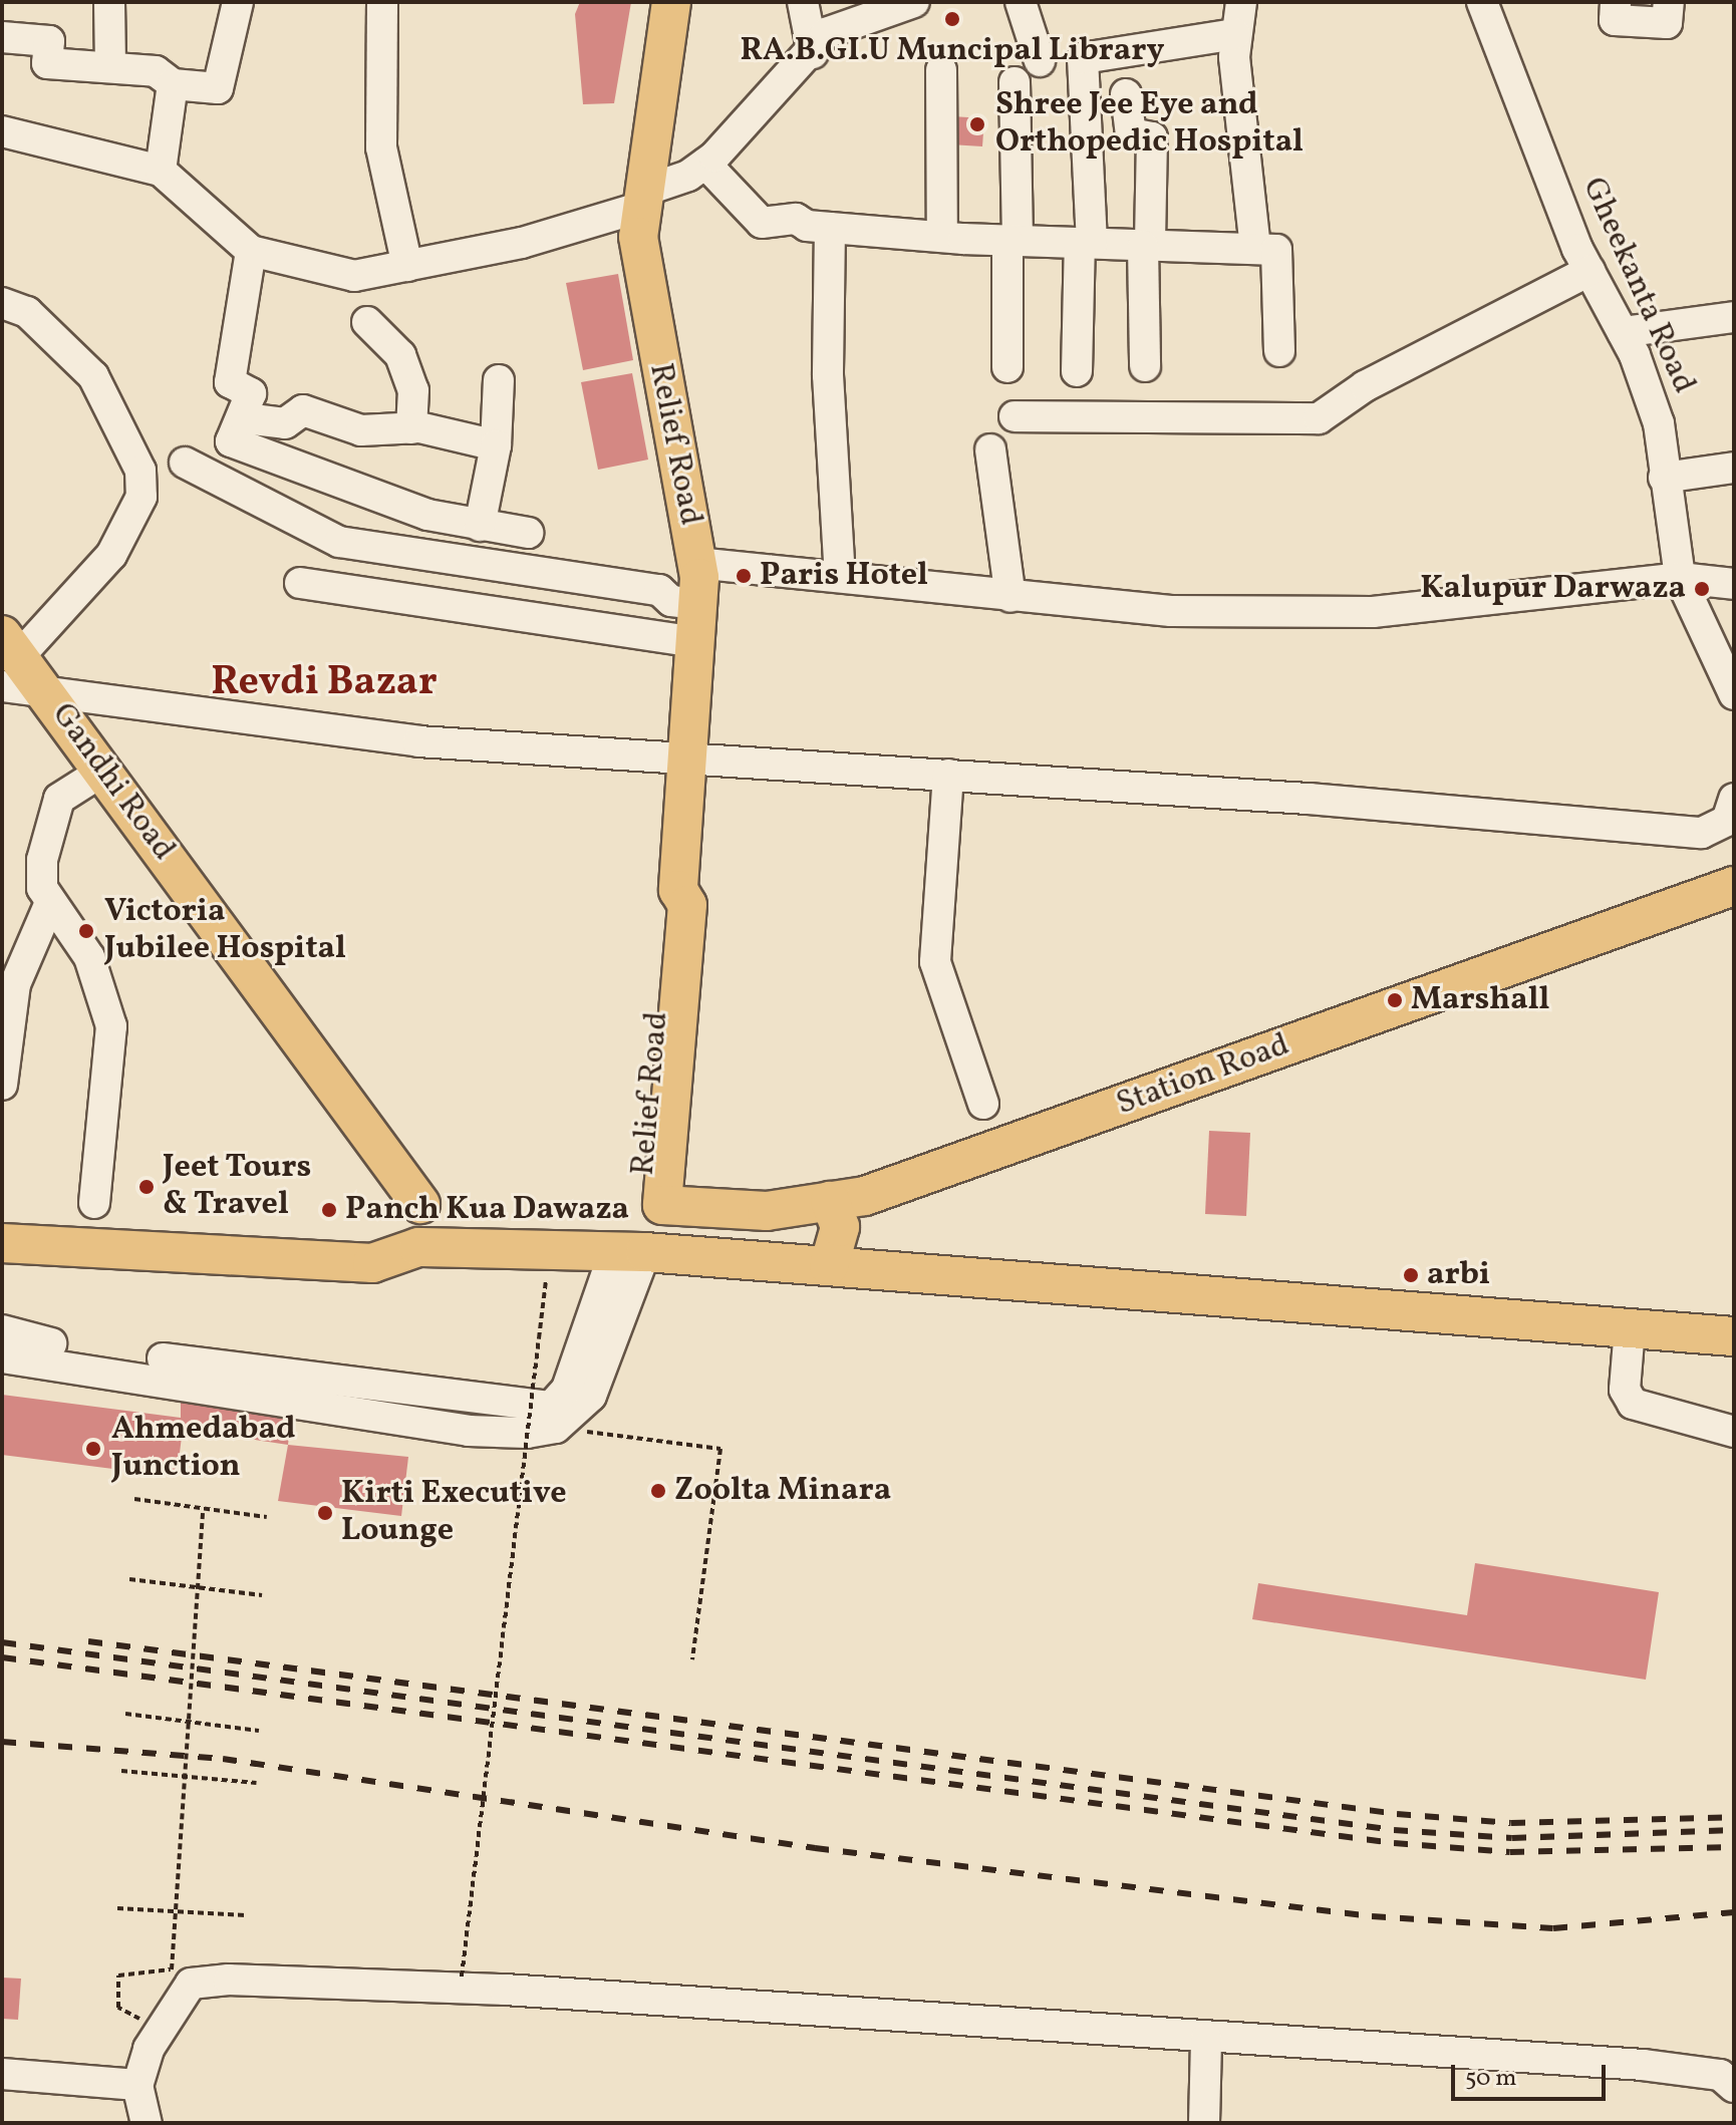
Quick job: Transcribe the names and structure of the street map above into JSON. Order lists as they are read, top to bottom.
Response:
{
  "streets": {
    "main road": ["Relief Road", "Gandhi Road", "Station Road"],
    "street": ["Gheekanta Road"]
  },
  "crossings": [
    ["Relief Road", "Station Road"]
  ],
  "districts": ["Revdi Bazar"],
  "places": [
    "RA.B.GI.U Muncipal Library",
    "Shree Jee Eye and Orthopedic Hospital",
    "Paris Hotel",
    "Kalupur Darwaza",
    "Victoria Jubilee Hospital",
    "Marshall",
    "Jeet Tours & Travel",
    "Panch Kua Dawaza",
    "arbi",
    "Ahmedabad Junction",
    "Zoolta Minara",
    "Kirti Executive Lounge"
  ],
  "scale_bar": "50 m"
}
